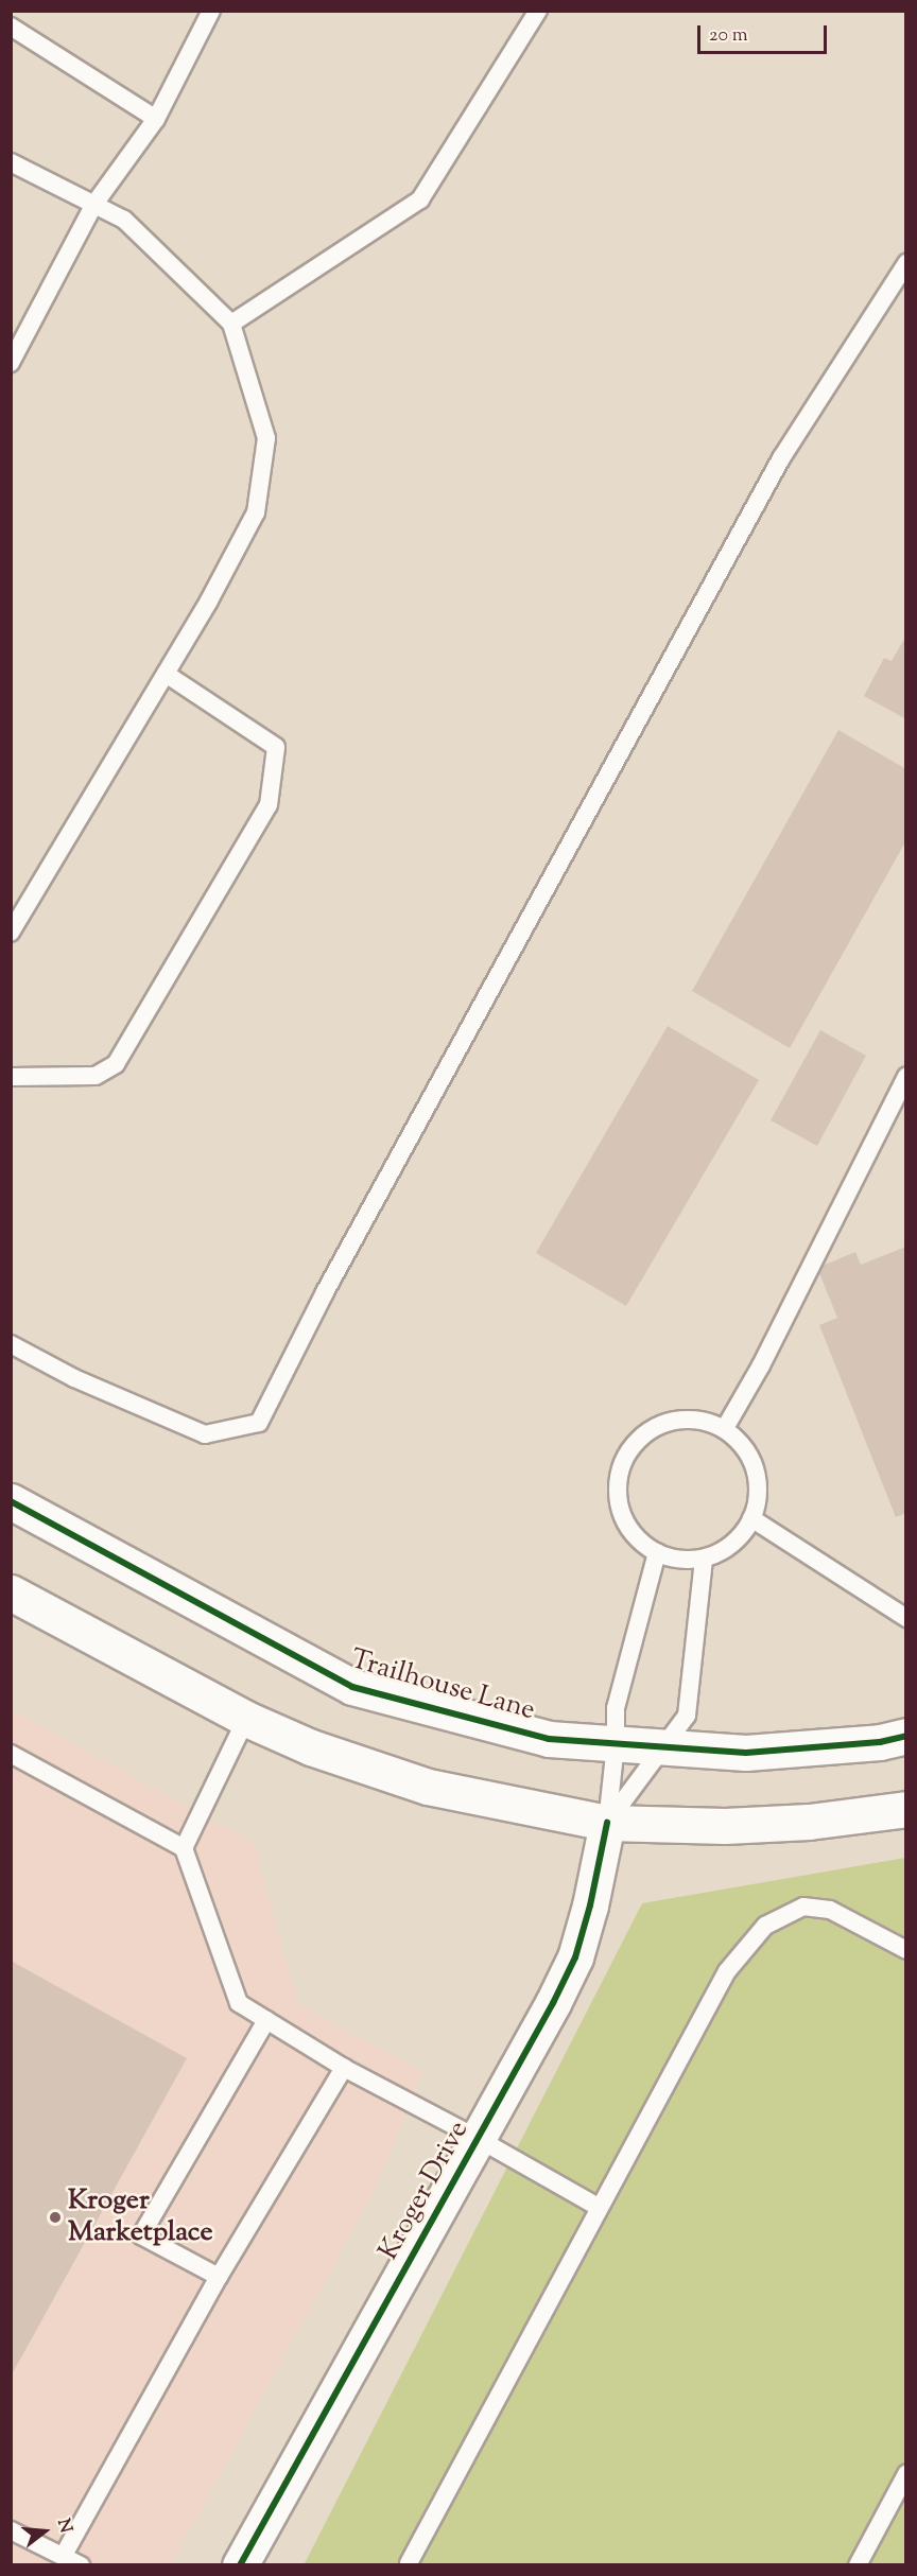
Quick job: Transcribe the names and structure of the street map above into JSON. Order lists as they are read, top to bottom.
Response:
{
  "streets": {
    "street": ["Trailhouse Lane", "Kroger Drive"]
  },
  "places": ["Kroger Marketplace"],
  "scale_bar": "20 m",
  "north": "right"
}
